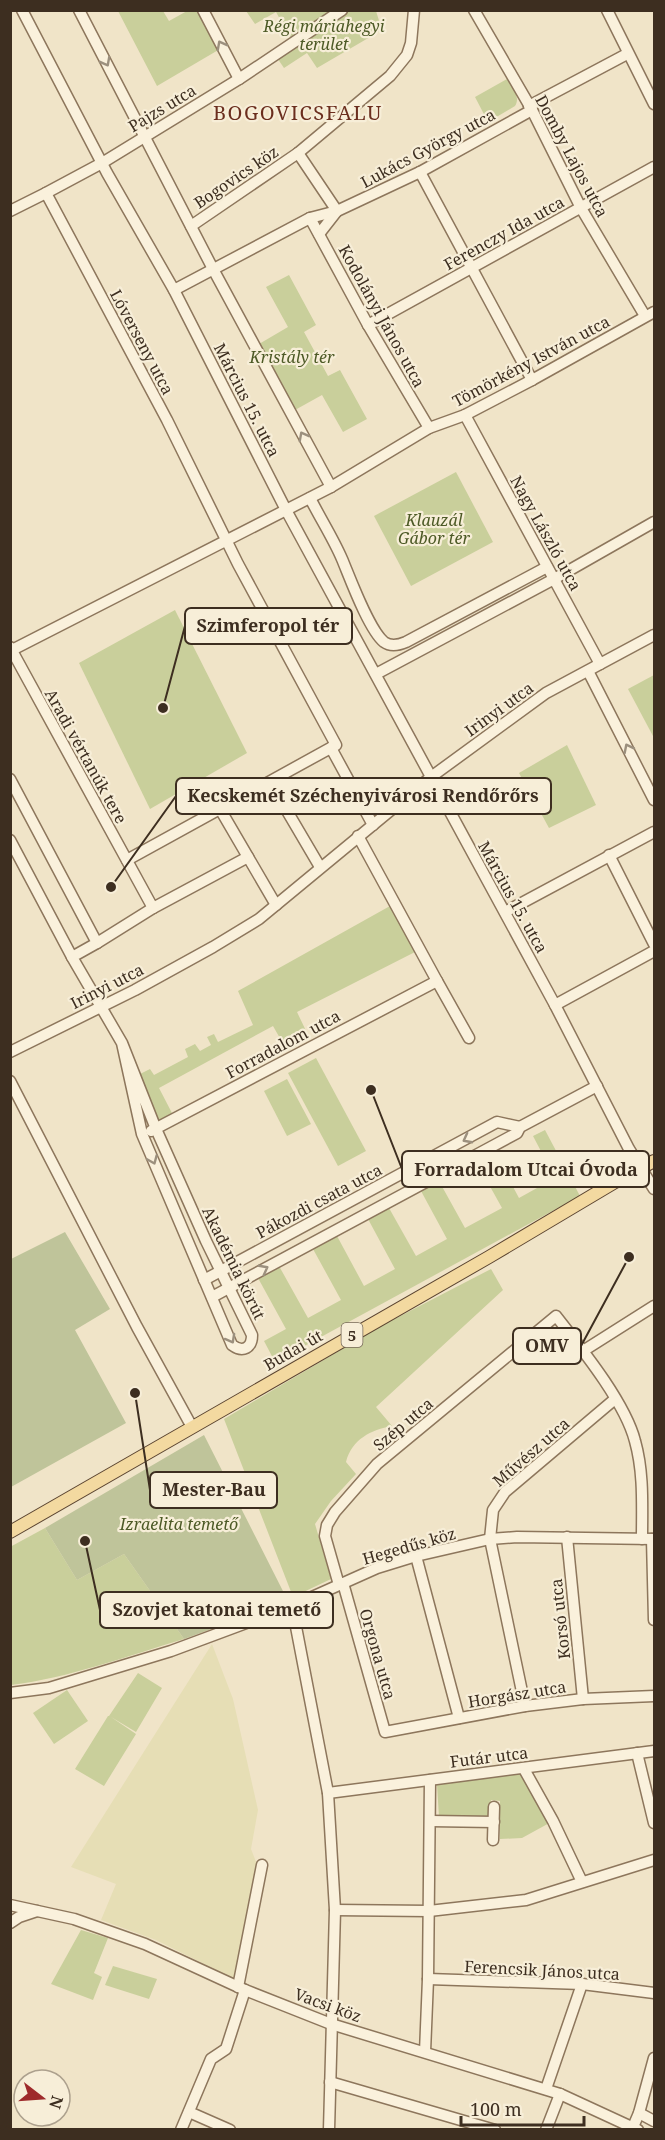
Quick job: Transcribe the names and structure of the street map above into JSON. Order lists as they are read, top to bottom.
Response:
{
  "streets": {
    "main road": ["5", "Budai út"],
    "street": [
      "Pajzs utca",
      "Lukács György utca",
      "Domby Lajos utca",
      "Bogovics köz",
      "Ferenczy Ida utca",
      "Kodolányi János utca",
      "Lóverseny utca",
      "Tömörkény István utca",
      "Március 15. utca",
      "Nagy László utca",
      "Irinyi utca",
      "Aradi vértanúk tere",
      "Forradalom utca",
      "Pákozdi csata utca",
      "Akadémia körút",
      "Szép utca",
      "Művész utca",
      "Hegedűs köz",
      "Korsó utca",
      "Orgona utca",
      "Horgász utca",
      "Futár utca",
      "Ferencsik János utca",
      "Vacsi köz"
    ]
  },
  "crossings": [
    ["Pajzs utca", "Lóverseny utca"],
    ["Pajzs utca", "Március 15. utca"],
    ["Lukács György utca", "Domby Lajos utca"],
    ["Lukács György utca", "Bogovics köz"],
    ["Lukács György utca", "Kodolányi János utca"],
    ["Lukács György utca", "Március 15. utca"],
    ["Domby Lajos utca", "Ferenczy Ida utca"],
    ["Domby Lajos utca", "Tömörkény István utca"],
    ["Ferenczy Ida utca", "Kodolányi János utca"],
    ["Kodolányi János utca", "Tömörkény István utca"],
    ["Tömörkény István utca", "Nagy László utca"],
    ["Március 15. utca", "Irinyi utca"],
    ["Március 15. utca", "Budai út"],
    ["Nagy László utca", "Irinyi utca"],
    ["Forradalom utca", "Akadémia körút"],
    ["Pákozdi csata utca", "Akadémia körút"],
    ["Szép utca", "Hegedűs köz"],
    ["Szép utca", "Orgona utca"],
    ["Művész utca", "Hegedűs köz"],
    ["Művész utca", "Horgász utca"],
    ["Hegedűs köz", "Korsó utca"],
    ["Hegedűs köz", "Orgona utca"],
    ["Korsó utca", "Horgász utca"],
    ["Orgona utca", "Horgász utca"]
  ],
  "districts": ["BOGOVICSFALU"],
  "parks": [
    "Régi máriahegyi terület",
    "Kristály tér",
    "Klauzál Gábor tér",
    "Izraelita temető"
  ],
  "places": [
    "Szimferopol tér",
    "Kecskemét Széchenyivárosi Rendőrőrs",
    "Forradalom Utcai Óvoda",
    "OMV",
    "Mester-Bau",
    "Szovjet katonai temető"
  ],
  "scale_bar": "100 m",
  "north": "right"
}
